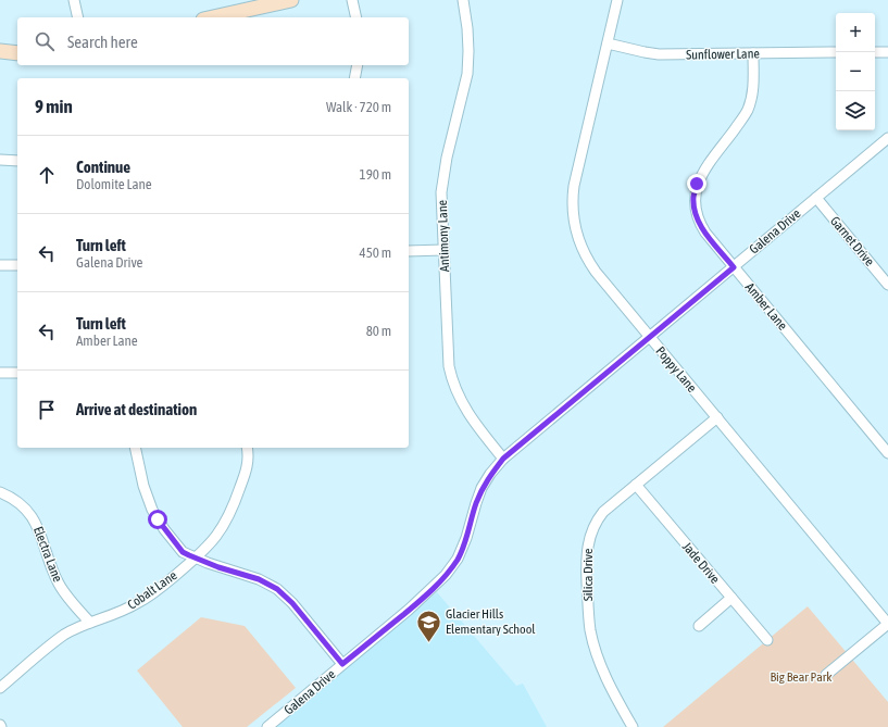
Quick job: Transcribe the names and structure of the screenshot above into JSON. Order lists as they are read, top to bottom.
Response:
{
  "streets": {
    "street": [
      "Sunflower Lane",
      "Galena Drive",
      "Antimony Lane",
      "Garnet Drive",
      "Amber Lane",
      "Poppy Lane",
      "Electra Lane",
      "Jade Drive",
      "Silica Drive",
      "Cobalt Lane"
    ]
  },
  "crossings": [
    ["Sunflower Lane", "Amber Lane"],
    ["Sunflower Lane", "Poppy Lane"],
    ["Galena Drive", "Antimony Lane"],
    ["Galena Drive", "Garnet Drive"],
    ["Galena Drive", "Amber Lane"],
    ["Galena Drive", "Poppy Lane"],
    ["Poppy Lane", "Silica Drive"],
    ["Electra Lane", "Cobalt Lane"],
    ["Jade Drive", "Silica Drive"]
  ],
  "parks": ["Big Bear Park"],
  "places": {
    "school or university": ["Glacier Hills Elementary School"]
  },
  "page": {
    "map_buttons": ["+", "−"],
    "search": "Search here",
    "heading": ["9 min", "Walk · 720 m"],
    "list": [
      ["Continue", "Dolomite Lane", "190 m"],
      ["Turn left", "Galena Drive", "450 m"],
      ["Turn left", "Amber Lane", "80 m"],
      "Arrive at destination"
    ]
  }
}
